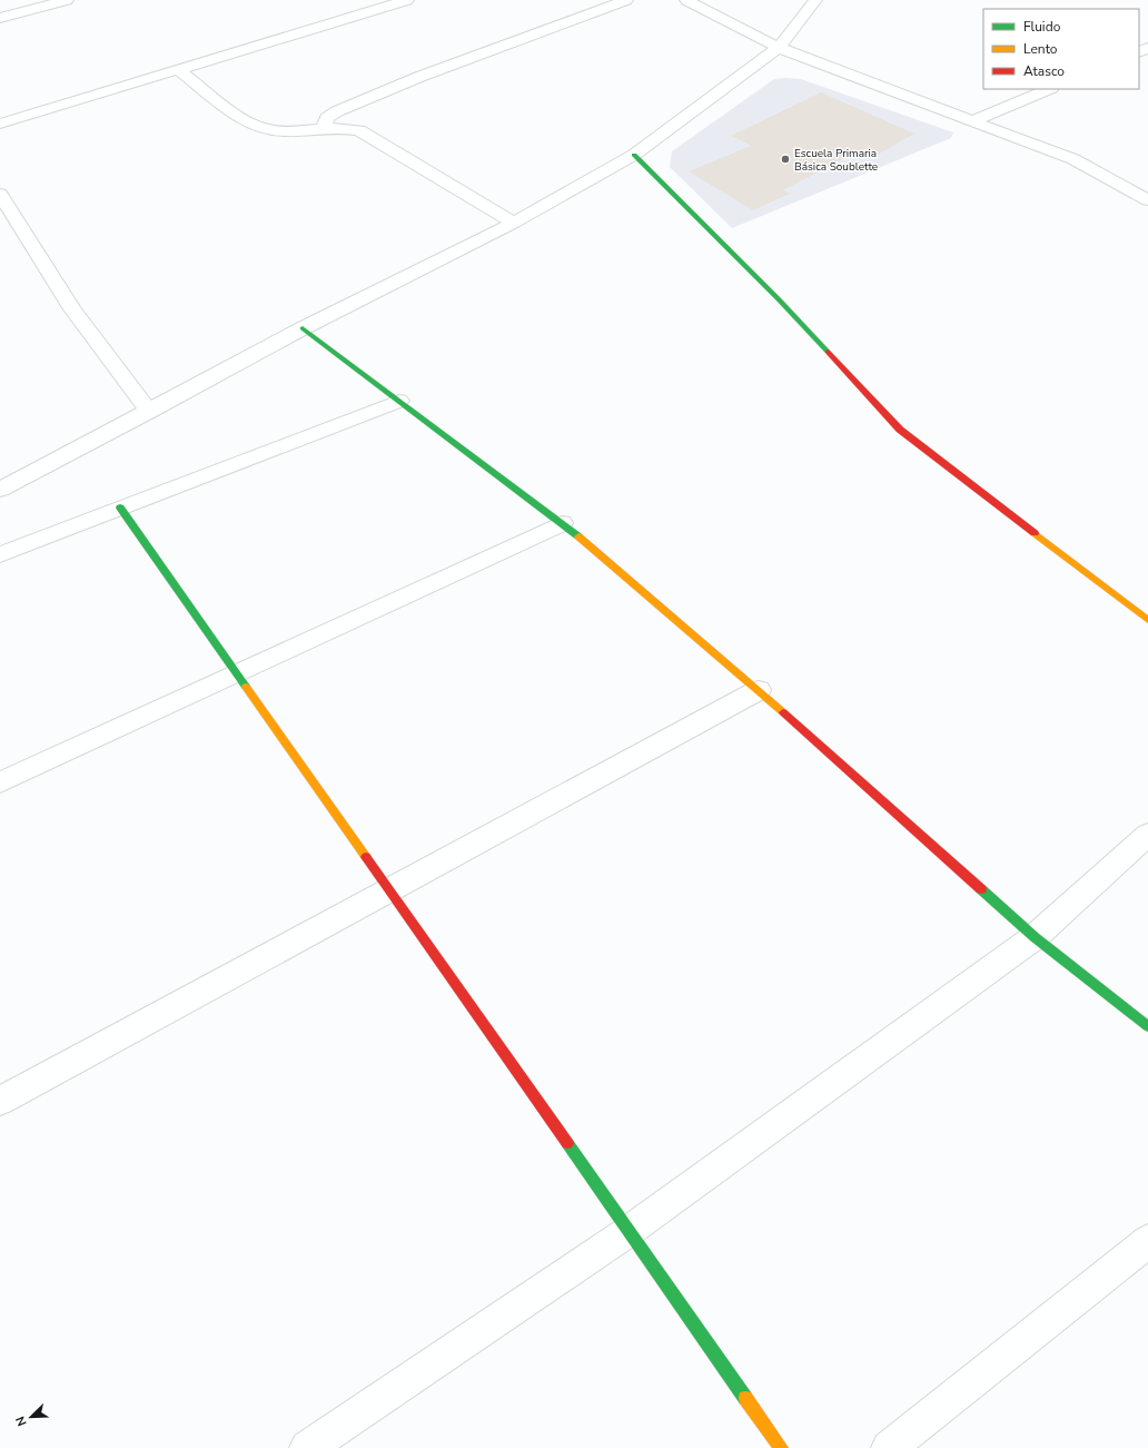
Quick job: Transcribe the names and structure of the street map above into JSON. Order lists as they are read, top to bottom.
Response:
{
  "places": ["Escuela Primaria Básica Soublette"],
  "legend": ["Fluido", "Lento", "Atasco"],
  "north": "bottom left"
}
